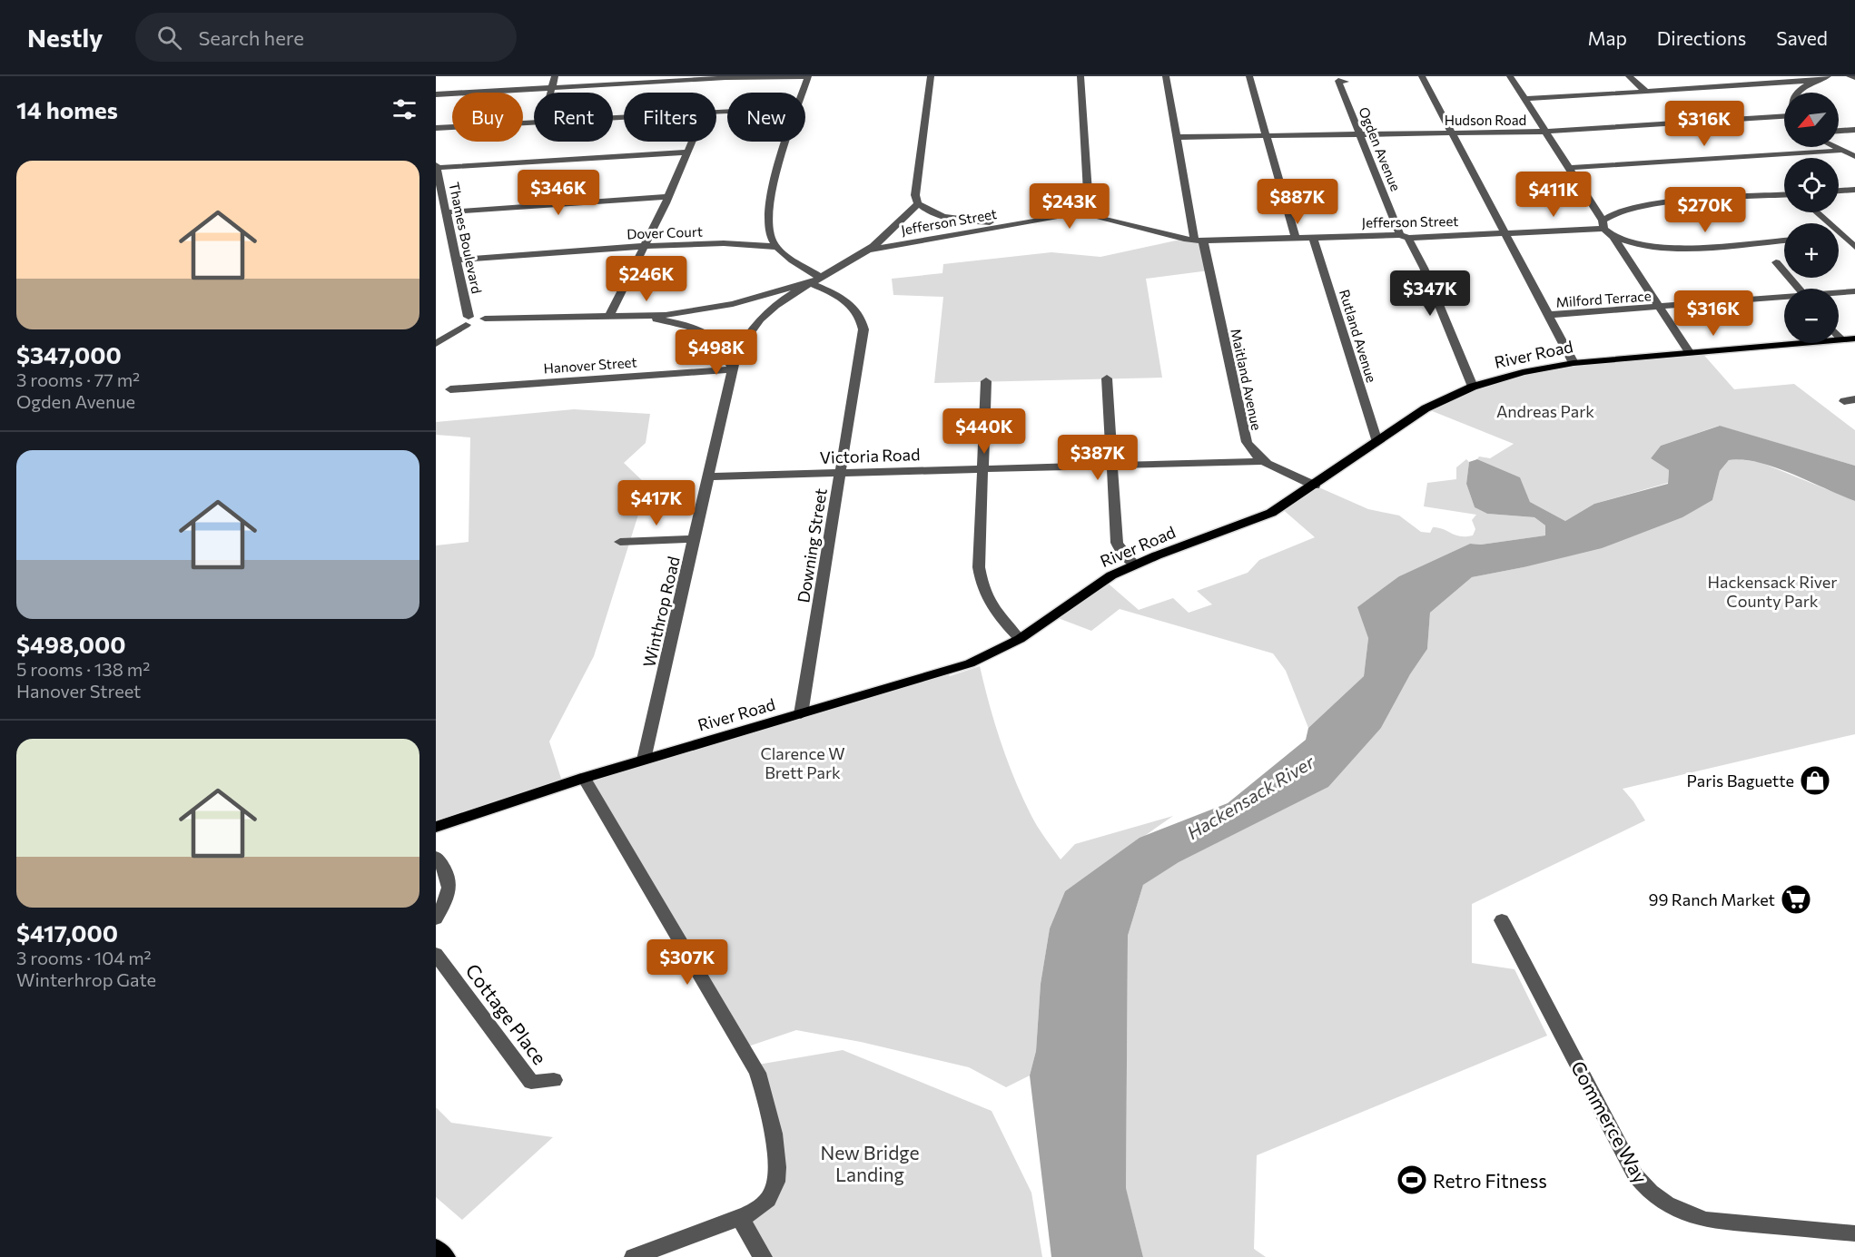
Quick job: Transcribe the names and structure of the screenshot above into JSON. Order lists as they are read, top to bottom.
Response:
{
  "streets": {
    "main road": ["River Road"],
    "street": [
      "Hudson Road",
      "Ogden Avenue",
      "Jefferson Street",
      "Dover Court",
      "Thames Boulevard",
      "Milford Terrace",
      "Rutland Avenue",
      "Hanover Street",
      "Maitland Avenue",
      "Victoria Road",
      "Downing Street",
      "Winthrop Road",
      "Cottage Place",
      "Commerce Way"
    ]
  },
  "crossings": [
    ["Hudson Road", "Ogden Avenue"],
    ["Hudson Road", "Maitland Avenue"],
    ["Ogden Avenue", "Jefferson Street"],
    ["Ogden Avenue", "River Road"],
    ["Jefferson Street", "Rutland Avenue"],
    ["Jefferson Street", "Maitland Avenue"],
    ["Jefferson Street", "Winthrop Road"],
    ["Dover Court", "Thames Boulevard"],
    ["Dover Court", "Downing Street"],
    ["Rutland Avenue", "River Road"],
    ["River Road", "Maitland Avenue"],
    ["River Road", "Downing Street"],
    ["River Road", "Winthrop Road"],
    ["Hanover Street", "Winthrop Road"],
    ["Maitland Avenue", "Victoria Road"],
    ["Victoria Road", "Downing Street"],
    ["Victoria Road", "Winthrop Road"],
    ["Downing Street", "Winthrop Road"]
  ],
  "water": ["Hackensack River"],
  "parks": [
    "Andreas Park",
    "Hackensack River County Park",
    "Clarence W Brett Park",
    "New Bridge Landing"
  ],
  "places": {
    "shop": ["Paris Baguette"],
    "supermarket": ["99 Ranch Market"],
    "sports": ["Retro Fitness"]
  },
  "north": "bottom left",
  "page": {
    "header": "Nestly",
    "search": "Search here",
    "nav": ["Map", "Directions", "Saved"],
    "heading": "14 homes",
    "map_buttons": ["+", "−"],
    "chip": [
      "Buy",
      "Rent",
      "Filters",
      "New"
    ],
    "price": [
      "$316K",
      "$346K",
      "$411K",
      "$887K",
      "$243K",
      "$270K",
      "$246K",
      "$347K",
      "$316K",
      "$498K",
      "$440K",
      "$387K",
      "$417K",
      "$307K"
    ],
    "list": [
      {
        "name": "$347,000",
        "note": "3 rooms · 77 m² · Ogden Avenue"
      },
      {
        "name": "$498,000",
        "note": "5 rooms · 138 m² · Hanover Street"
      },
      {
        "name": "$417,000",
        "note": "3 rooms · 104 m² · Winterhrop Gate"
      }
    ]
  }
}
